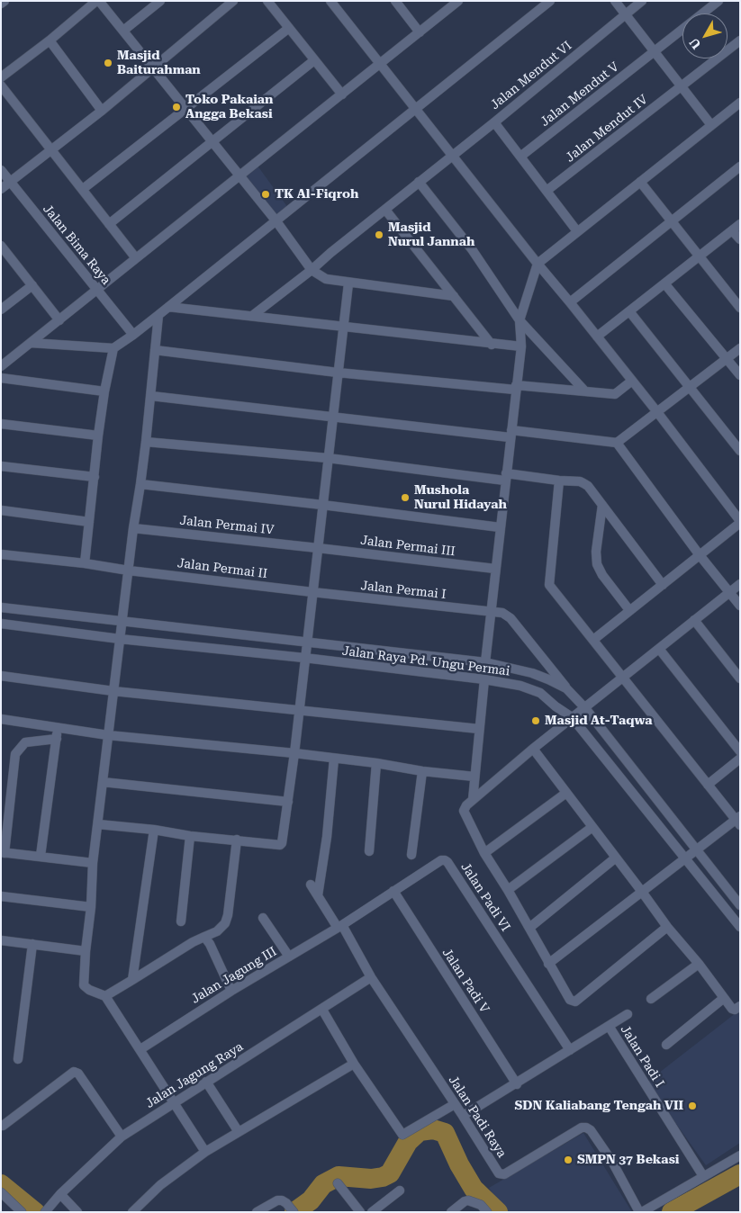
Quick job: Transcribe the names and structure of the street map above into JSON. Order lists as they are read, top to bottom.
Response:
{
  "streets": {
    "street": [
      "Jalan Mendut VI",
      "Jalan Mendut V",
      "Jalan Mendut IV",
      "Jalan Bima Raya",
      "Jalan Permai IV",
      "Jalan Permai III",
      "Jalan Permai II",
      "Jalan Permai I",
      "Jalan Raya Pd. Ungu Permai",
      "Jalan Padi VI",
      "Jalan Jagung III",
      "Jalan Padi V",
      "Jalan Padi I",
      "Jalan Jagung Raya",
      "Jalan Padi Raya"
    ]
  },
  "crossings": [
    ["Jalan Permai IV", "Jalan Permai III"],
    ["Jalan Permai II", "Jalan Permai I"],
    ["Jalan Permai I", "Jalan Raya Pd. Ungu Permai"],
    ["Jalan Padi VI", "Jalan Jagung III"],
    ["Jalan Padi VI", "Jalan Padi V"],
    ["Jalan Padi VI", "Jalan Padi I"],
    ["Jalan Padi VI", "Jalan Padi Raya"],
    ["Jalan Jagung III", "Jalan Padi Raya"],
    ["Jalan Padi V", "Jalan Padi I"],
    ["Jalan Padi I", "Jalan Padi Raya"],
    ["Jalan Jagung Raya", "Jalan Padi Raya"]
  ],
  "places": [
    "Masjid Baiturahman",
    "Toko Pakaian Angga Bekasi",
    "TK Al-Fiqroh",
    "Masjid Nurul Jannah",
    "Mushola Nurul Hidayah",
    "Masjid At-Taqwa",
    "SDN Kaliabang Tengah VII",
    "SMPN 37 Bekasi"
  ],
  "north": "bottom left"
}
